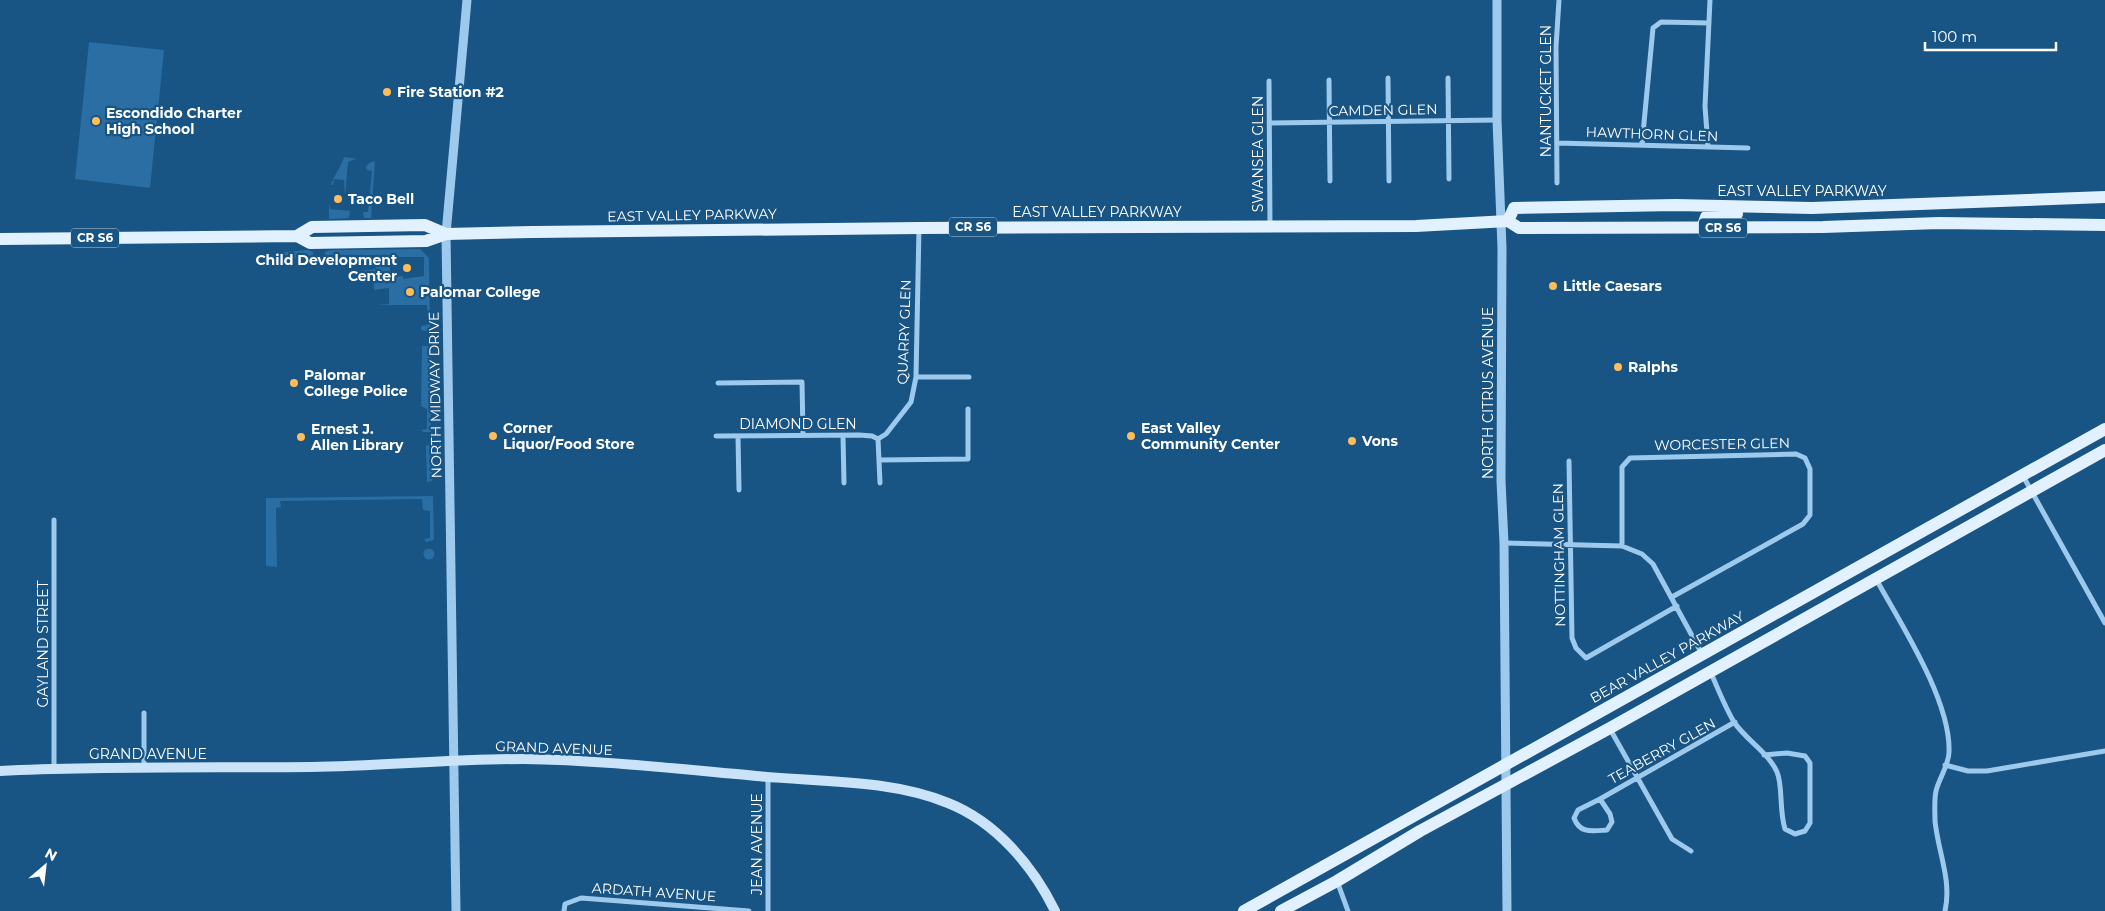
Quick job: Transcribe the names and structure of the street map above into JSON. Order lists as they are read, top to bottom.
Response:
{
  "streets": {
    "main road": [
      "EAST VALLEY PARKWAY",
      "CR S6",
      "BEAR VALLEY PARKWAY",
      "GRAND AVENUE"
    ],
    "street": [
      "NANTUCKET GLEN",
      "CAMDEN GLEN",
      "HAWTHORN GLEN",
      "SWANSEA GLEN",
      "QUARRY GLEN",
      "NORTH CITRUS AVENUE",
      "NORTH MIDWAY DRIVE",
      "DIAMOND GLEN",
      "WORCESTER GLEN",
      "NOTTINGHAM GLEN",
      "GAYLAND STREET",
      "TEABERRY GLEN",
      "JEAN AVENUE",
      "ARDATH AVENUE"
    ]
  },
  "crossings": [
    ["NANTUCKET GLEN", "HAWTHORN GLEN"],
    ["CAMDEN GLEN", "SWANSEA GLEN"],
    ["CAMDEN GLEN", "NORTH CITRUS AVENUE"],
    ["SWANSEA GLEN", "EAST VALLEY PARKWAY"],
    ["EAST VALLEY PARKWAY", "QUARRY GLEN"],
    ["EAST VALLEY PARKWAY", "NORTH CITRUS AVENUE"],
    ["EAST VALLEY PARKWAY", "NORTH MIDWAY DRIVE"],
    ["QUARRY GLEN", "DIAMOND GLEN"],
    ["NORTH CITRUS AVENUE", "BEAR VALLEY PARKWAY"],
    ["NORTH MIDWAY DRIVE", "GRAND AVENUE"],
    ["GAYLAND STREET", "GRAND AVENUE"],
    ["GRAND AVENUE", "JEAN AVENUE"]
  ],
  "places": [
    "Fire Station #2",
    "Escondido Charter High School",
    "Taco Bell",
    "Child Development Center",
    "Little Caesars",
    "Palomar College",
    "Ralphs",
    "Palomar College Police",
    "Corner Liquor/Food Store",
    "East Valley Community Center",
    "Ernest J. Allen Library",
    "Vons"
  ],
  "scale_bar": "100 m",
  "north": "top right"
}
